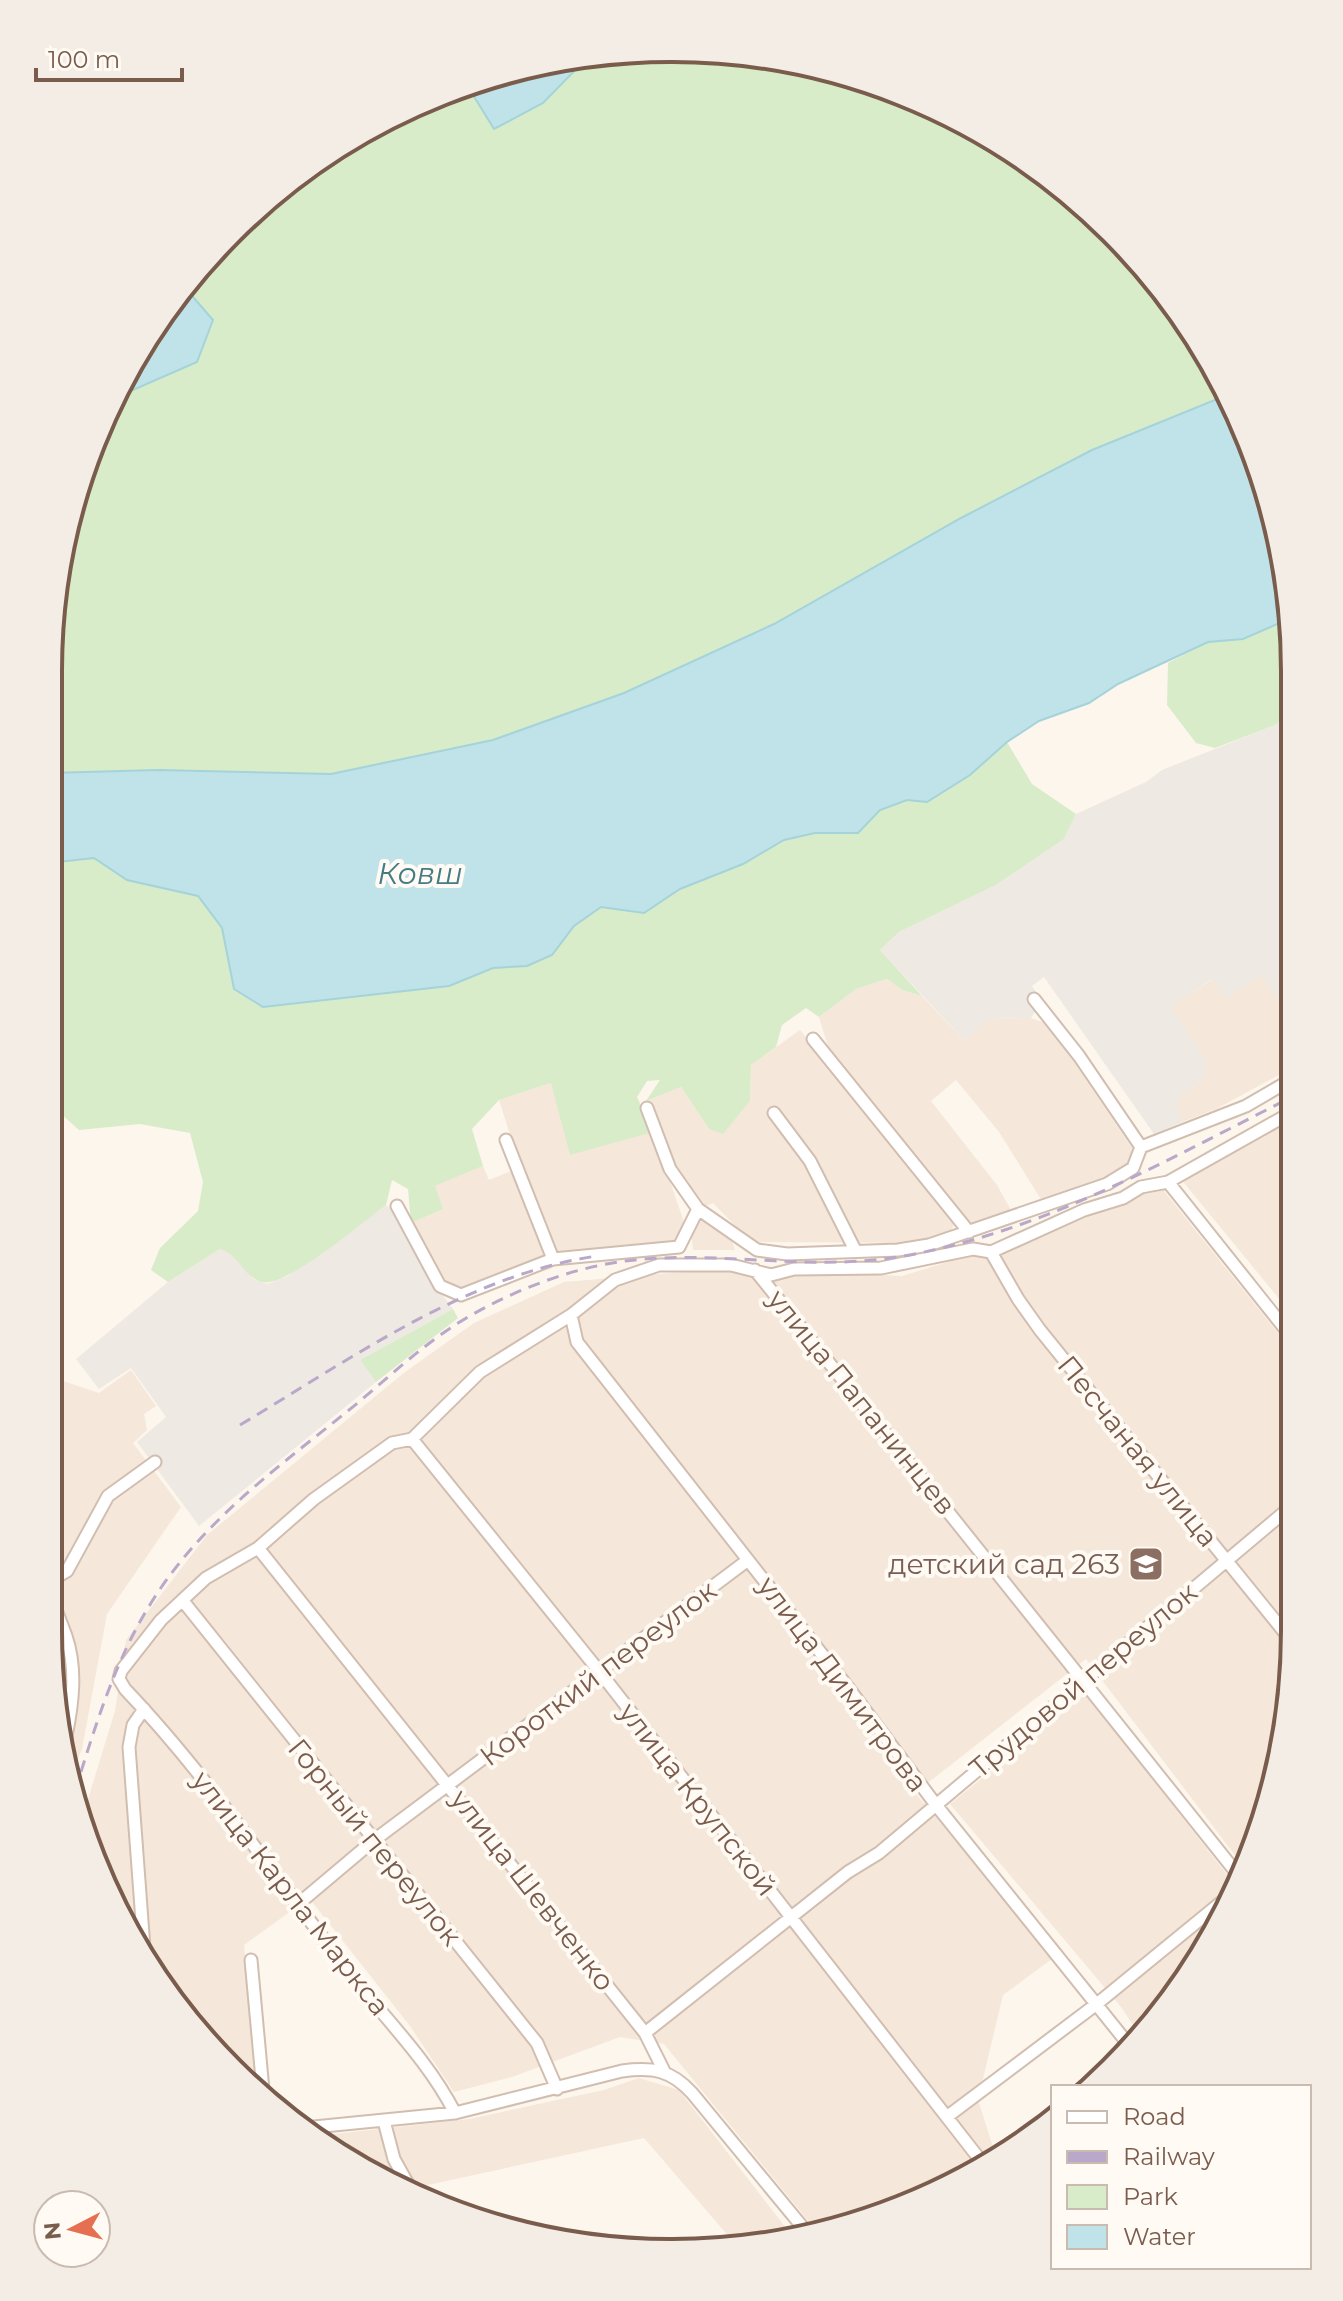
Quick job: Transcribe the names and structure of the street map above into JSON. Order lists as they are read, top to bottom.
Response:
{
  "streets": {
    "street": [
      "улица Папанинцев",
      "Песчаная улица",
      "Короткий переулок",
      "Трудовой переулок",
      "улица Димитрова",
      "улица Крупской",
      "Горный переулок",
      "улица Шевченко",
      "улица Карла Маркса"
    ]
  },
  "crossings": [
    ["улица Папанинцев", "Трудовой переулок"],
    ["Песчаная улица", "Трудовой переулок"],
    ["Короткий переулок", "улица Димитрова"],
    ["Короткий переулок", "улица Крупской"],
    ["Короткий переулок", "Горный переулок"],
    ["Короткий переулок", "улица Шевченко"],
    ["Короткий переулок", "улица Карла Маркса"],
    ["Трудовой переулок", "улица Димитрова"],
    ["Трудовой переулок", "улица Крупской"],
    ["Трудовой переулок", "улица Шевченко"],
    ["Горный переулок", "улица Карла Маркса"]
  ],
  "water": ["Ковш"],
  "places": {
    "school or university": ["детский сад 263"]
  },
  "legend": [
    "Road",
    "Railway",
    "Park",
    "Water"
  ],
  "scale_bar": "100 m",
  "north": "left"
}
